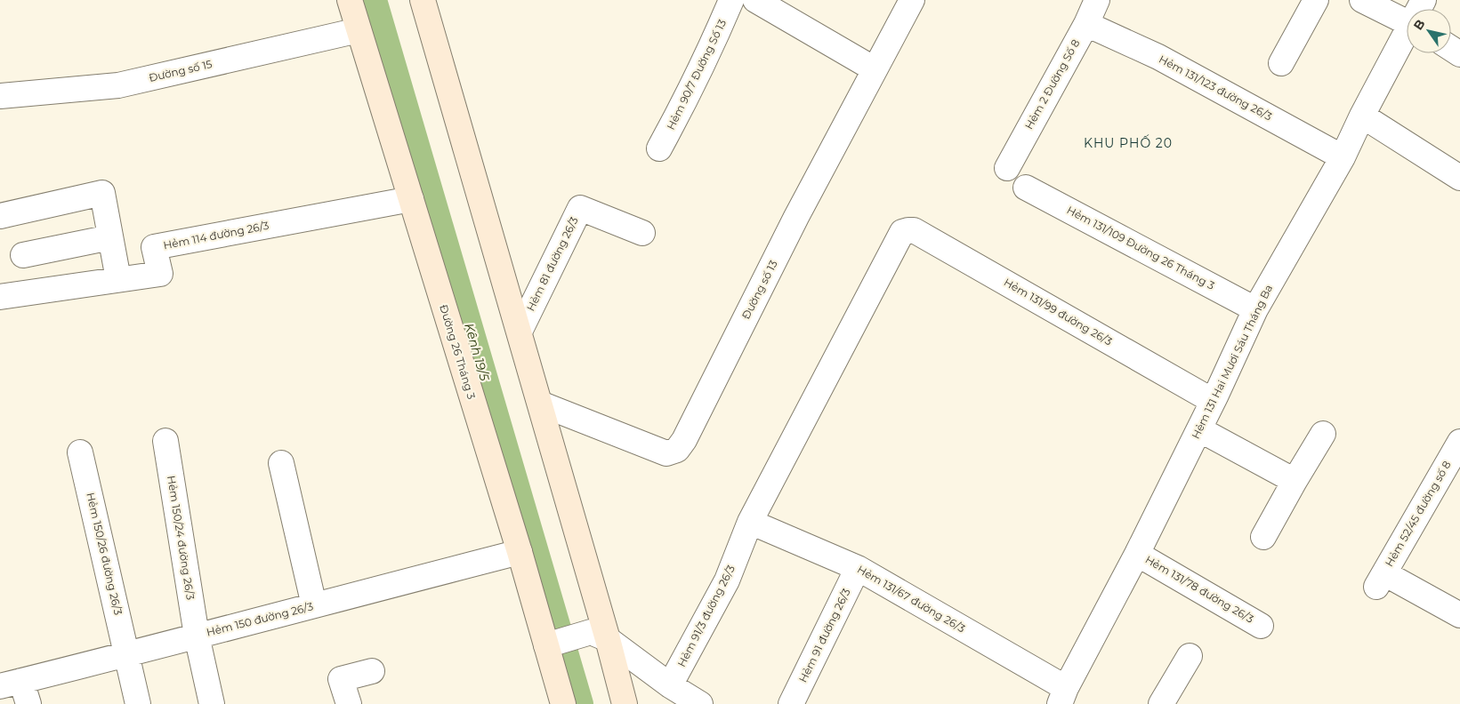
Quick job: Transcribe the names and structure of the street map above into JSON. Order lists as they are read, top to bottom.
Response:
{
  "streets": {
    "street": [
      "Đường số 15",
      "Hẻm 90/7 Đường Số 13",
      "Hẻm 2 Đường Số 8",
      "Hẻm 131/123 đường 26/3",
      "Hẻm 114 đường 26/3",
      "Hẻm 131/109 Đường 26 Tháng 3",
      "Hẻm 81 đường 26/3",
      "Đường số 13",
      "Hẻm 131/99 đường 26/3",
      "Đường 26 Tháng 3",
      "Hẻm 131 Hai Mươi Sáu Tháng Ba",
      "Hẻm 52/45 đường số 8",
      "Hẻm 150/24 đường 26/3",
      "Hẻm 150/26 đường 26/3",
      "Hẻm 131/78 đường 26/3",
      "Hẻm 131/67 đường 26/3",
      "Hẻm 91/3 đường 26/3",
      "Hẻm 150 đường 26/3",
      "Hẻm 91 đường 26/3"
    ]
  },
  "crossings": [
    ["Đường số 15", "Đường 26 Tháng 3"],
    ["Hẻm 2 Đường Số 8", "Hẻm 131/123 đường 26/3"],
    ["Hẻm 131/123 đường 26/3", "Hẻm 131 Hai Mươi Sáu Tháng Ba"],
    ["Hẻm 114 đường 26/3", "Đường 26 Tháng 3"],
    ["Hẻm 131/109 Đường 26 Tháng 3", "Hẻm 131 Hai Mươi Sáu Tháng Ba"],
    ["Hẻm 131/99 đường 26/3", "Hẻm 131 Hai Mươi Sáu Tháng Ba"],
    ["Hẻm 131/99 đường 26/3", "Hẻm 91/3 đường 26/3"],
    ["Đường 26 Tháng 3", "Hẻm 150 đường 26/3"],
    ["Hẻm 131 Hai Mươi Sáu Tháng Ba", "Hẻm 131/78 đường 26/3"],
    ["Hẻm 131 Hai Mươi Sáu Tháng Ba", "Hẻm 131/67 đường 26/3"],
    ["Hẻm 150/24 đường 26/3", "Hẻm 150 đường 26/3"],
    ["Hẻm 150/26 đường 26/3", "Hẻm 150 đường 26/3"],
    ["Hẻm 131/67 đường 26/3", "Hẻm 91/3 đường 26/3"],
    ["Hẻm 131/67 đường 26/3", "Hẻm 91 đường 26/3"]
  ],
  "districts": ["KHU PHỐ 20"],
  "water": ["Kênh 19/5"],
  "north": "top left"
}
